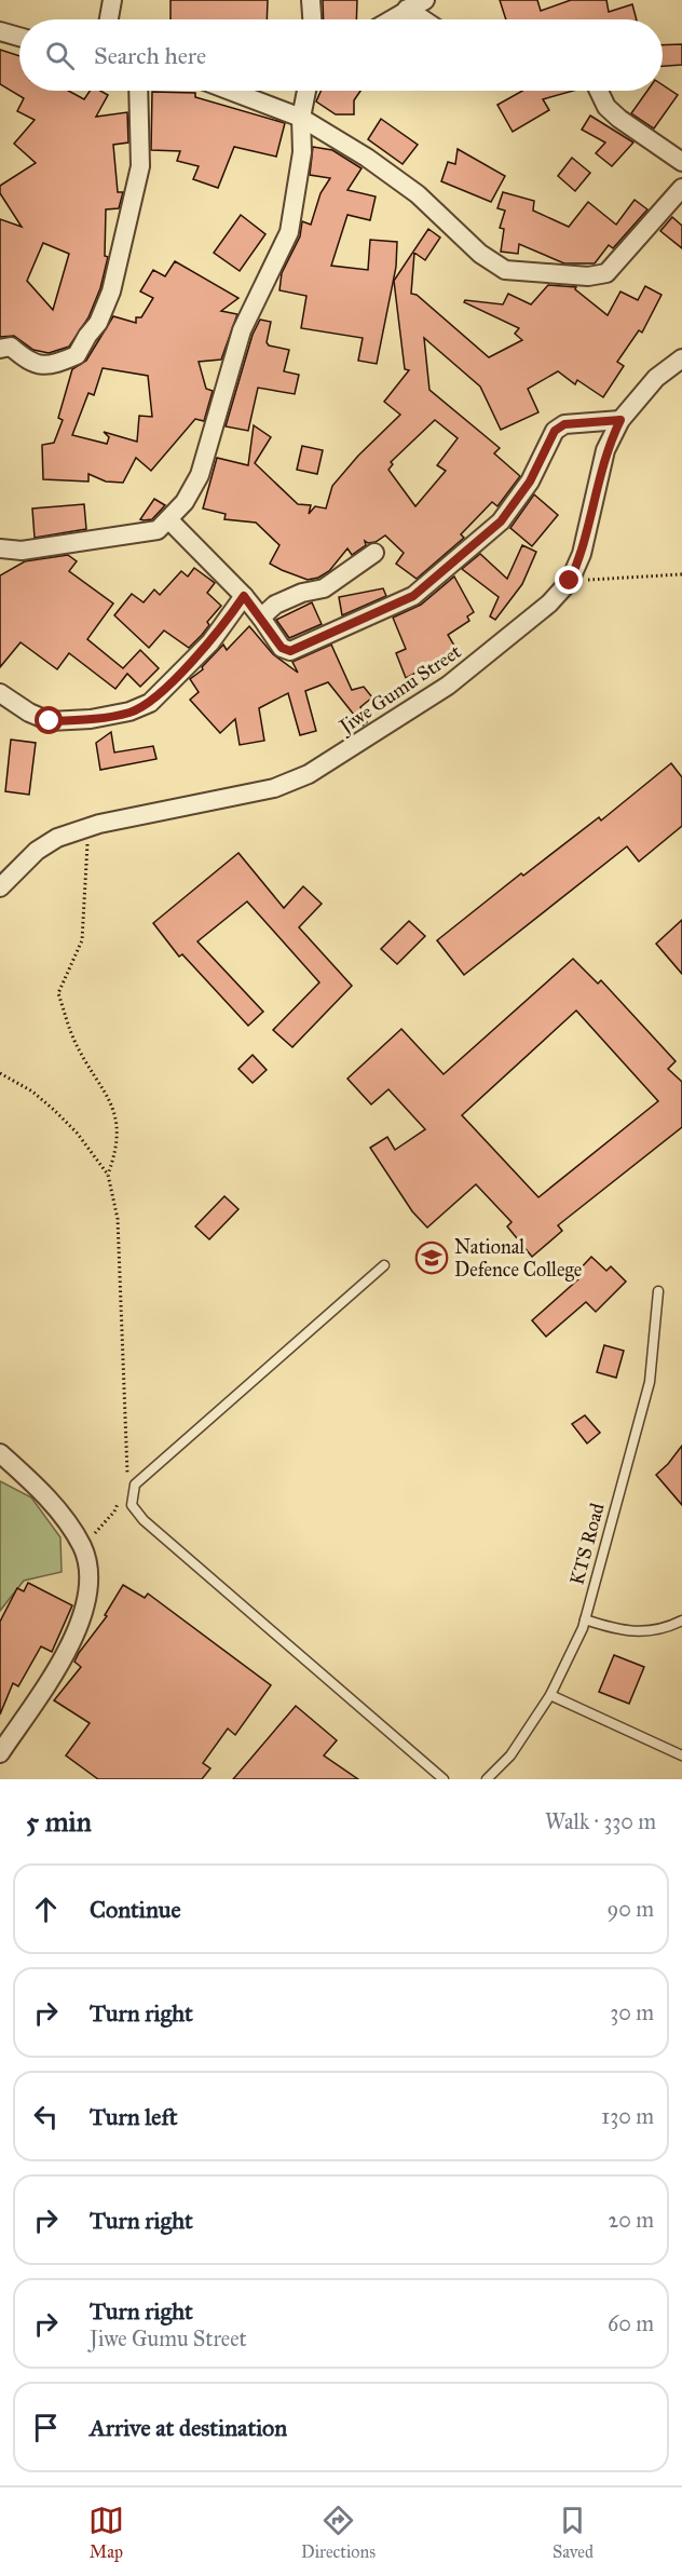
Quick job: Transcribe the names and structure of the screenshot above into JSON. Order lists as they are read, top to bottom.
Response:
{
  "streets": {
    "street": ["Jiwe Gumu Street"],
    "lane": ["KTS Road"]
  },
  "places": {
    "school or university": ["National Defence College"]
  },
  "page": {
    "search": "Search here",
    "heading": ["5 min", "Walk · 330 m"],
    "list": [
      ["Continue", "90 m"],
      ["Turn right", "30 m"],
      ["Turn left", "130 m"],
      ["Turn right", "20 m"],
      ["Turn right", "Jiwe Gumu Street", "60 m"],
      "Arrive at destination"
    ],
    "nav": ["Map", "Directions", "Saved"]
  }
}
